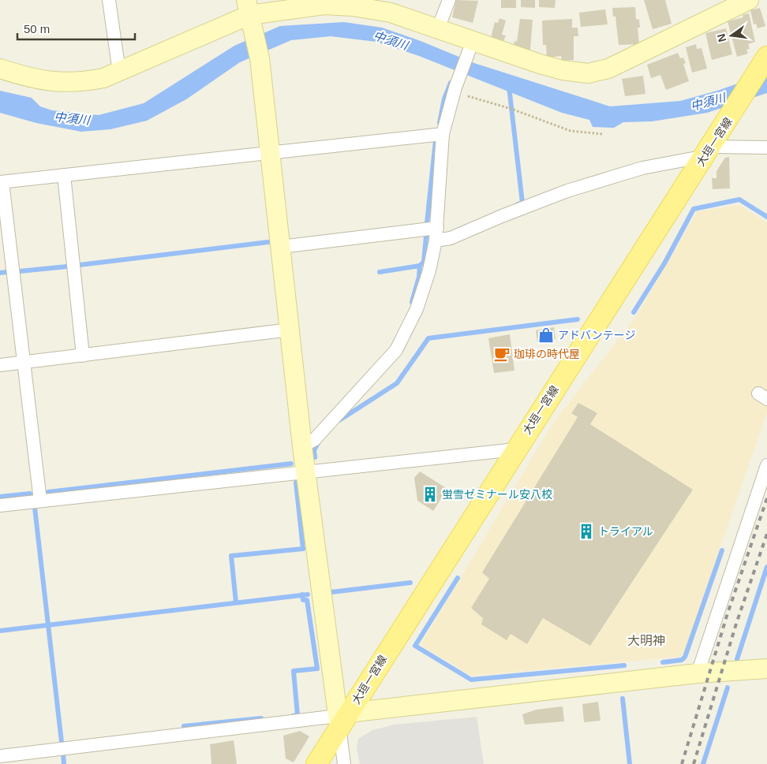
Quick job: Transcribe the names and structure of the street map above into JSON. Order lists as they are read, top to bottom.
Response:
{
  "streets": {
    "main road": ["大垣一宮線"]
  },
  "districts": ["大明神"],
  "water": ["中須川"],
  "places": {
    "shop": ["アドバンテージ"],
    "cafe": ["珈琲の時代屋"],
    "building": ["蛍雪ゼミナール安八校", "トライアル"]
  },
  "scale_bar": "50 m",
  "north": "left"
}
